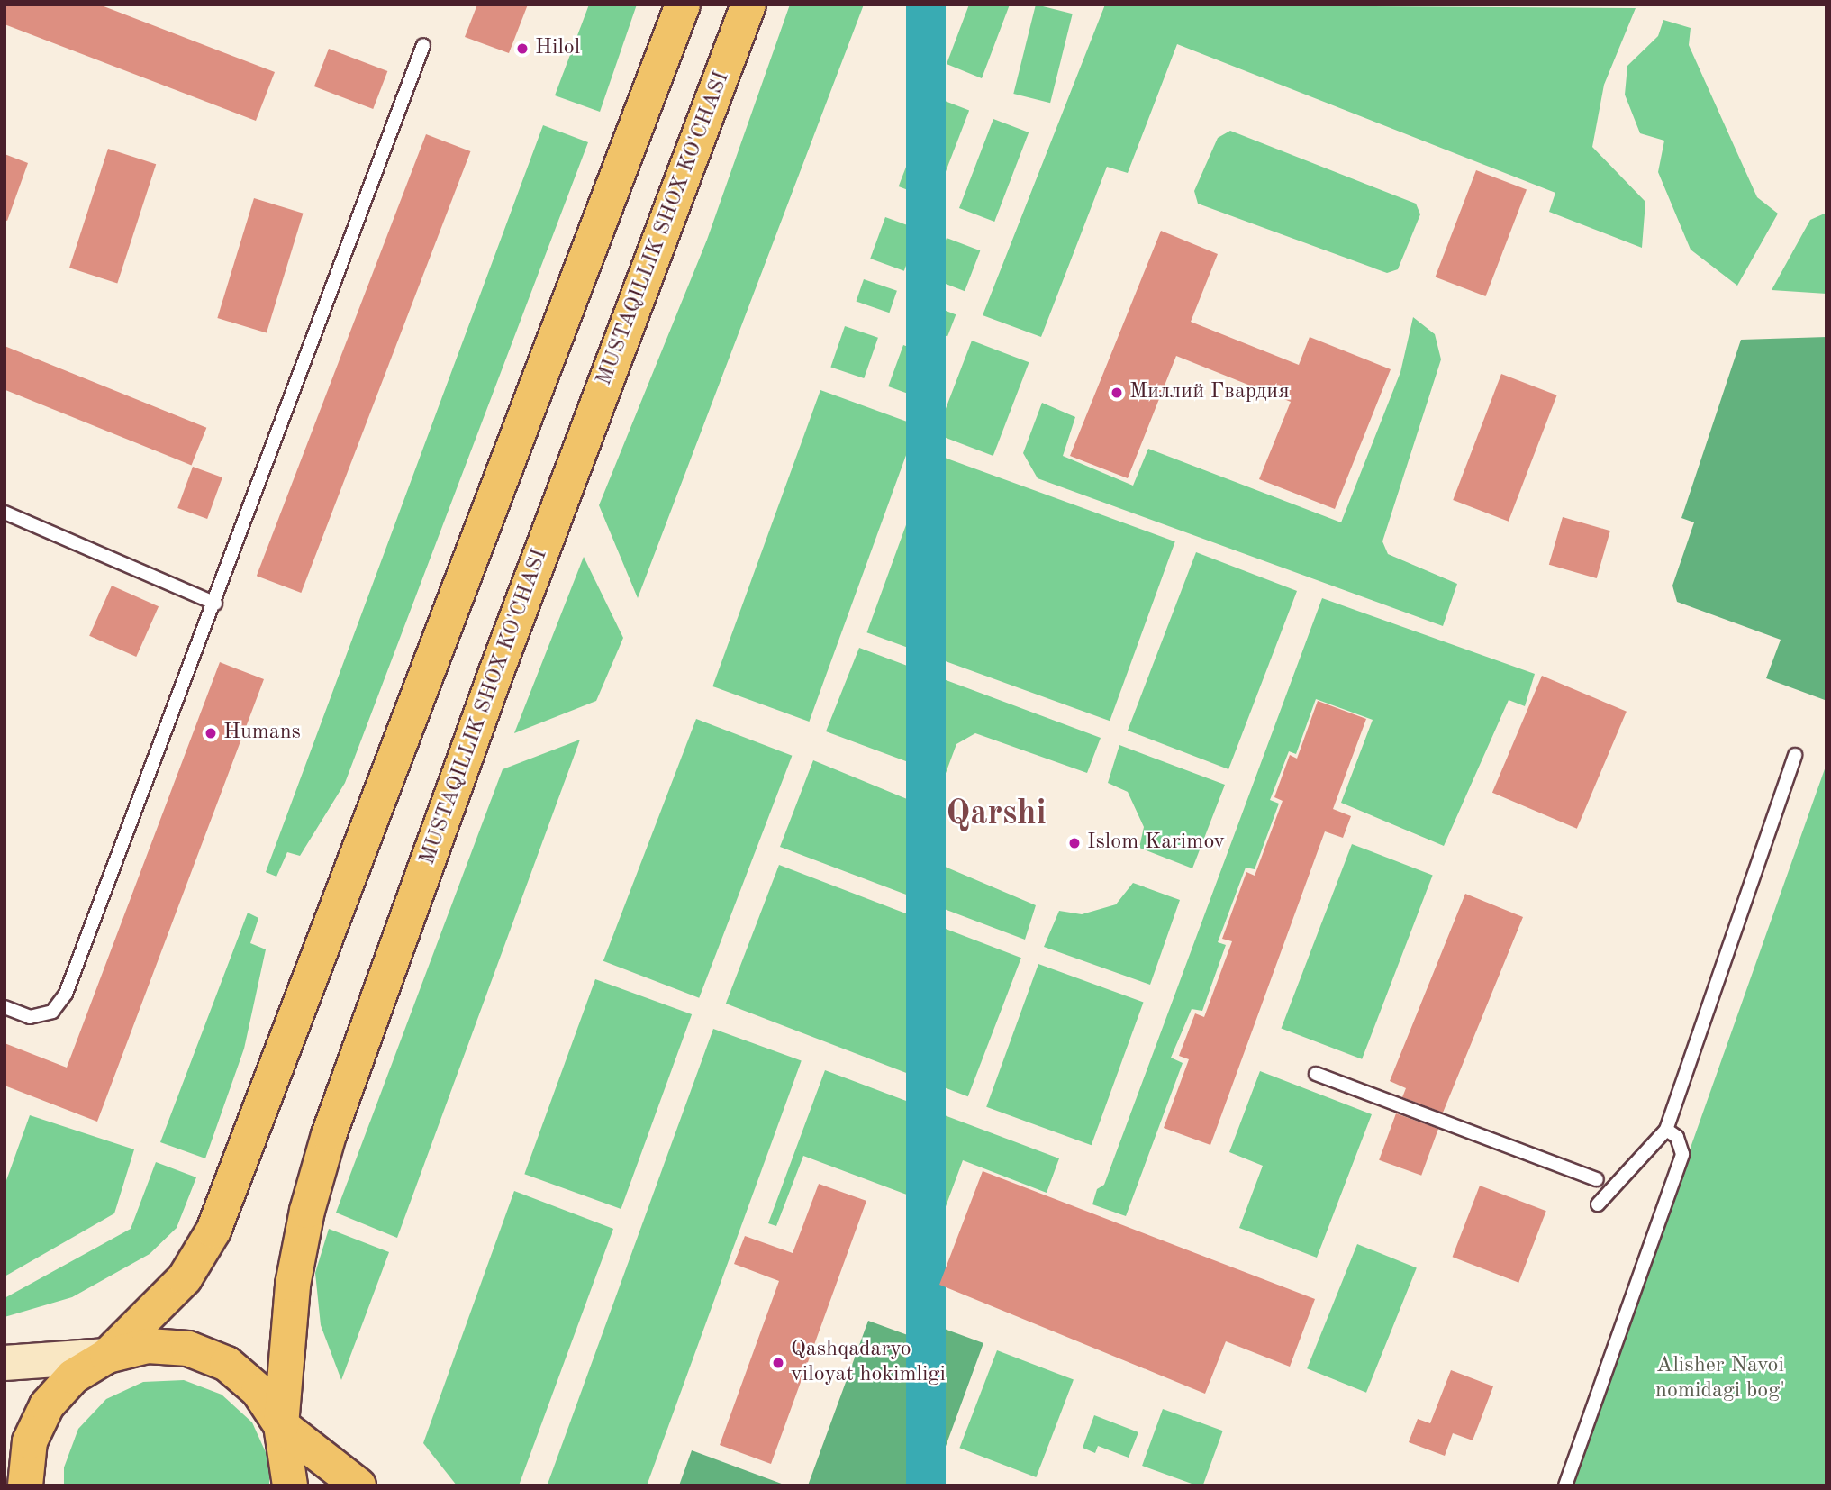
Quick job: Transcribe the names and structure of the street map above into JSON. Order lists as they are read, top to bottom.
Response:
{
  "streets": {
    "main road": ["MUSTAQILLIK SHOX KO'CHASI"]
  },
  "districts": ["Qarshi"],
  "parks": ["Alisher Navoi nomidagi bog'"],
  "places": [
    "Hilol",
    "Миллий Гвардия",
    "Humans",
    "Islom Karimov",
    "Qashqadaryo viloyat hokimligi"
  ]
}
